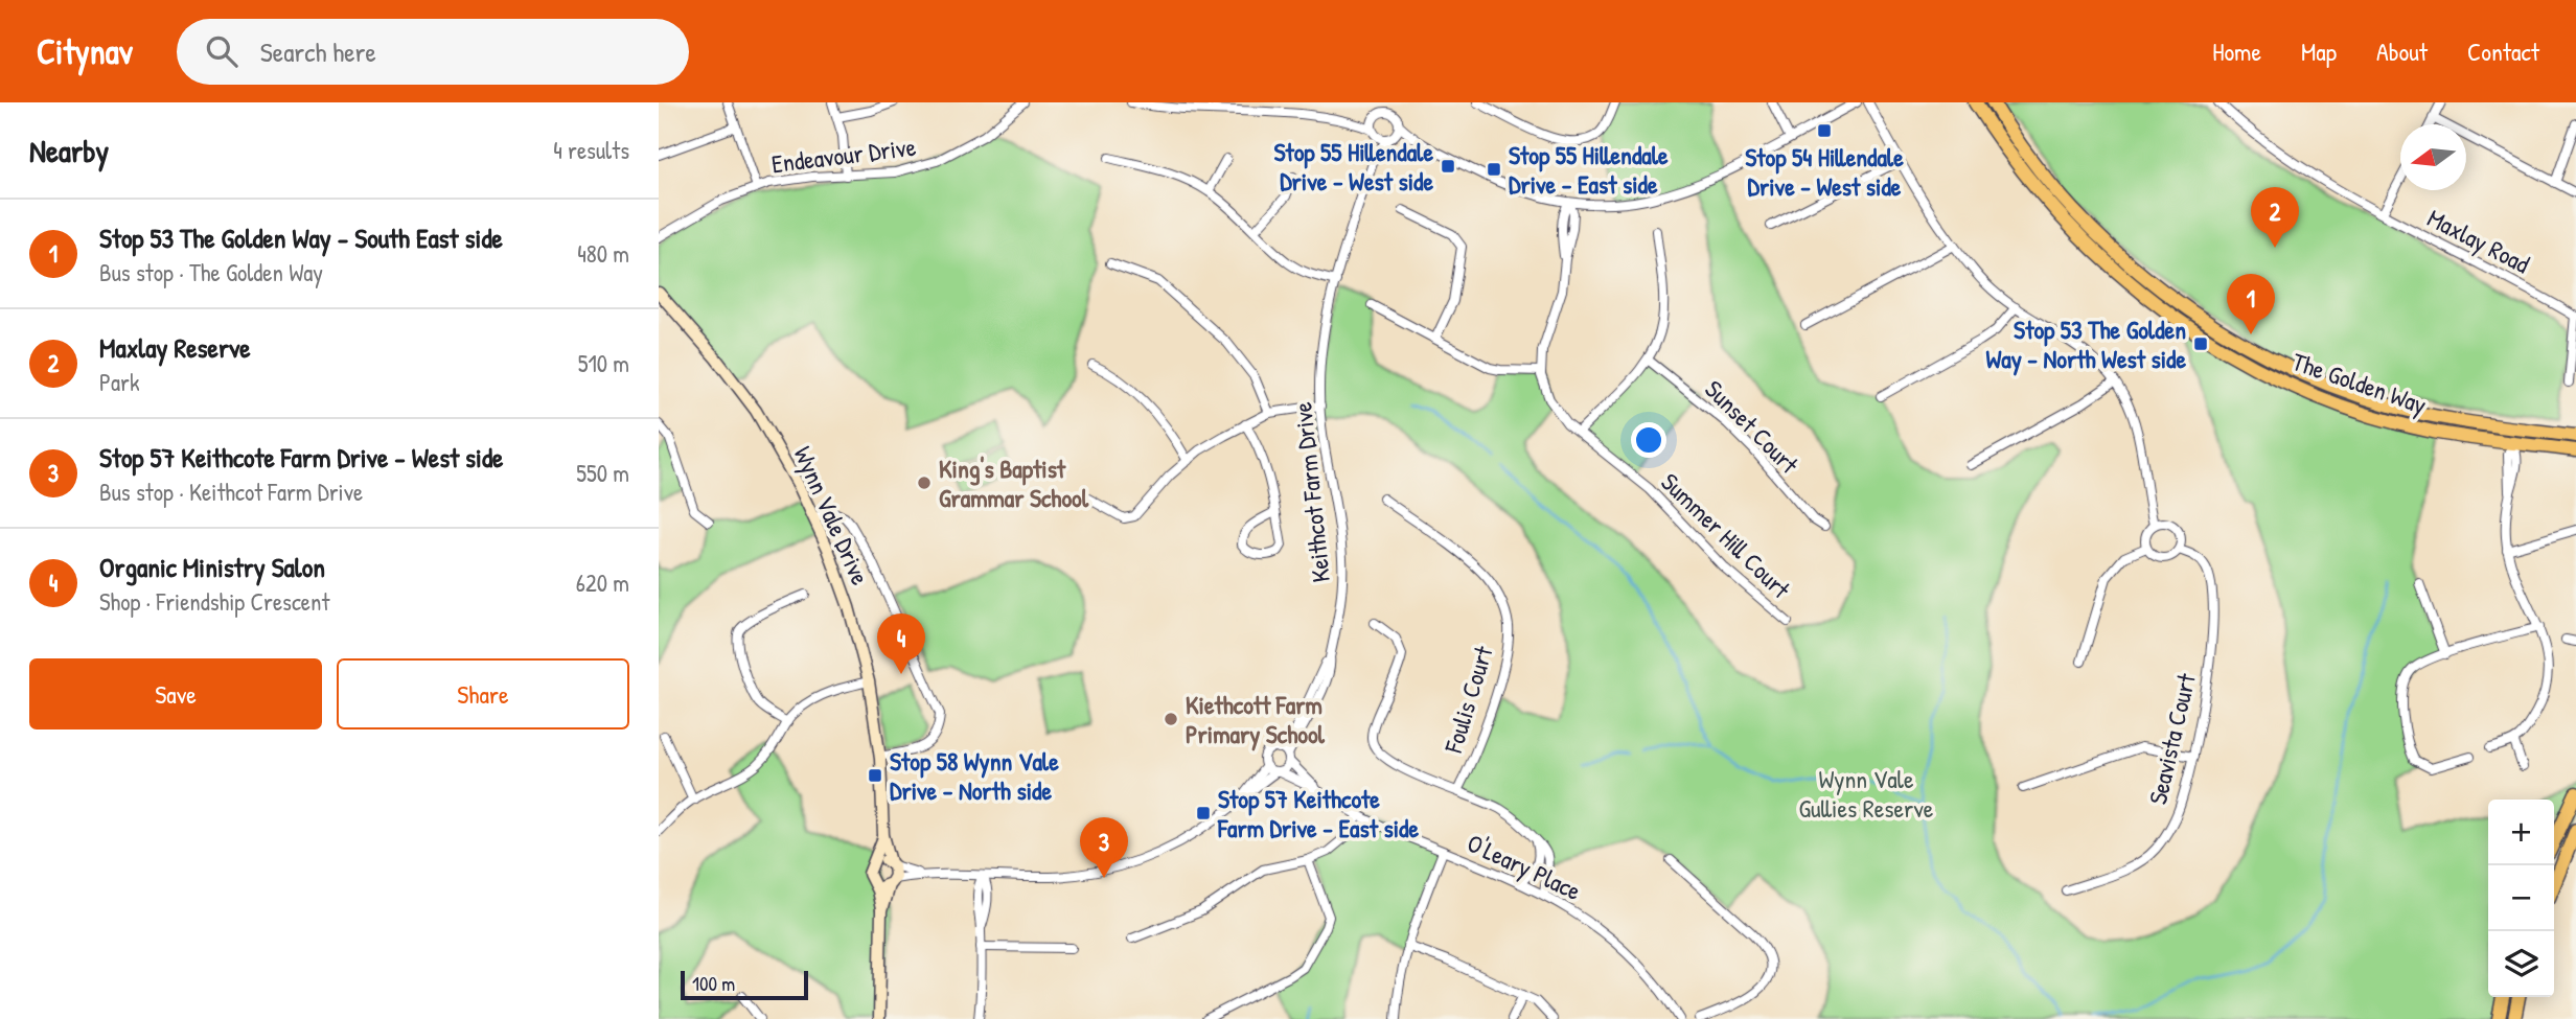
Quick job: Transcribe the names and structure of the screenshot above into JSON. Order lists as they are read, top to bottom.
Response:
{
  "streets": {
    "main road": ["The Golden Way", "Wynn Vale Drive"],
    "street": [
      "Endeavour Drive",
      "Maxlay Road",
      "Sunset Court",
      "Keithcot Farm Drive",
      "Summer Hill Court",
      "Foulis Court",
      "Seavista Court",
      "O'Leary Place"
    ]
  },
  "crossings": [
    ["Keithcot Farm Drive", "O'Leary Place"]
  ],
  "parks": ["Wynn Vale Gullies Reserve"],
  "places": {
    "transit": [
      "Stop 54 Hillendale Drive - West side",
      "Stop 55 Hillendale Drive - West side",
      "Stop 55 Hillendale Drive - East side",
      "Stop 53 The Golden Way - North West side",
      "Stop 58 Wynn Vale Drive - North side",
      "Stop 57 Keithcote Farm Drive - East side"
    ],
    "other": ["King's Baptist Grammar School", "Kiethcott Farm Primary School"]
  },
  "scale_bar": "100 m",
  "north": "left",
  "page": {
    "header": "Citynav",
    "search": "Search here",
    "nav": [
      "Home",
      "Map",
      "About",
      "Contact"
    ],
    "heading": ["Nearby", "4 results"],
    "pins": [
      "2",
      "1",
      "4",
      "3"
    ],
    "list": [
      {
        "mark": "1",
        "name": "Stop 53 The Golden Way - South East side",
        "note": "Bus stop · The Golden Way",
        "value": "480 m"
      },
      {
        "mark": "2",
        "name": "Maxlay Reserve",
        "note": "Park",
        "value": "510 m"
      },
      {
        "mark": "3",
        "name": "Stop 57 Keithcote Farm Drive - West side",
        "note": "Bus stop · Keithcot Farm Drive",
        "value": "550 m"
      },
      {
        "mark": "4",
        "name": "Organic Ministry Salon",
        "note": "Shop · Friendship Crescent",
        "value": "620 m"
      }
    ],
    "buttons": ["Save", "Share"],
    "map_buttons": ["+", "−"],
    "scale": "100 m"
  }
}
